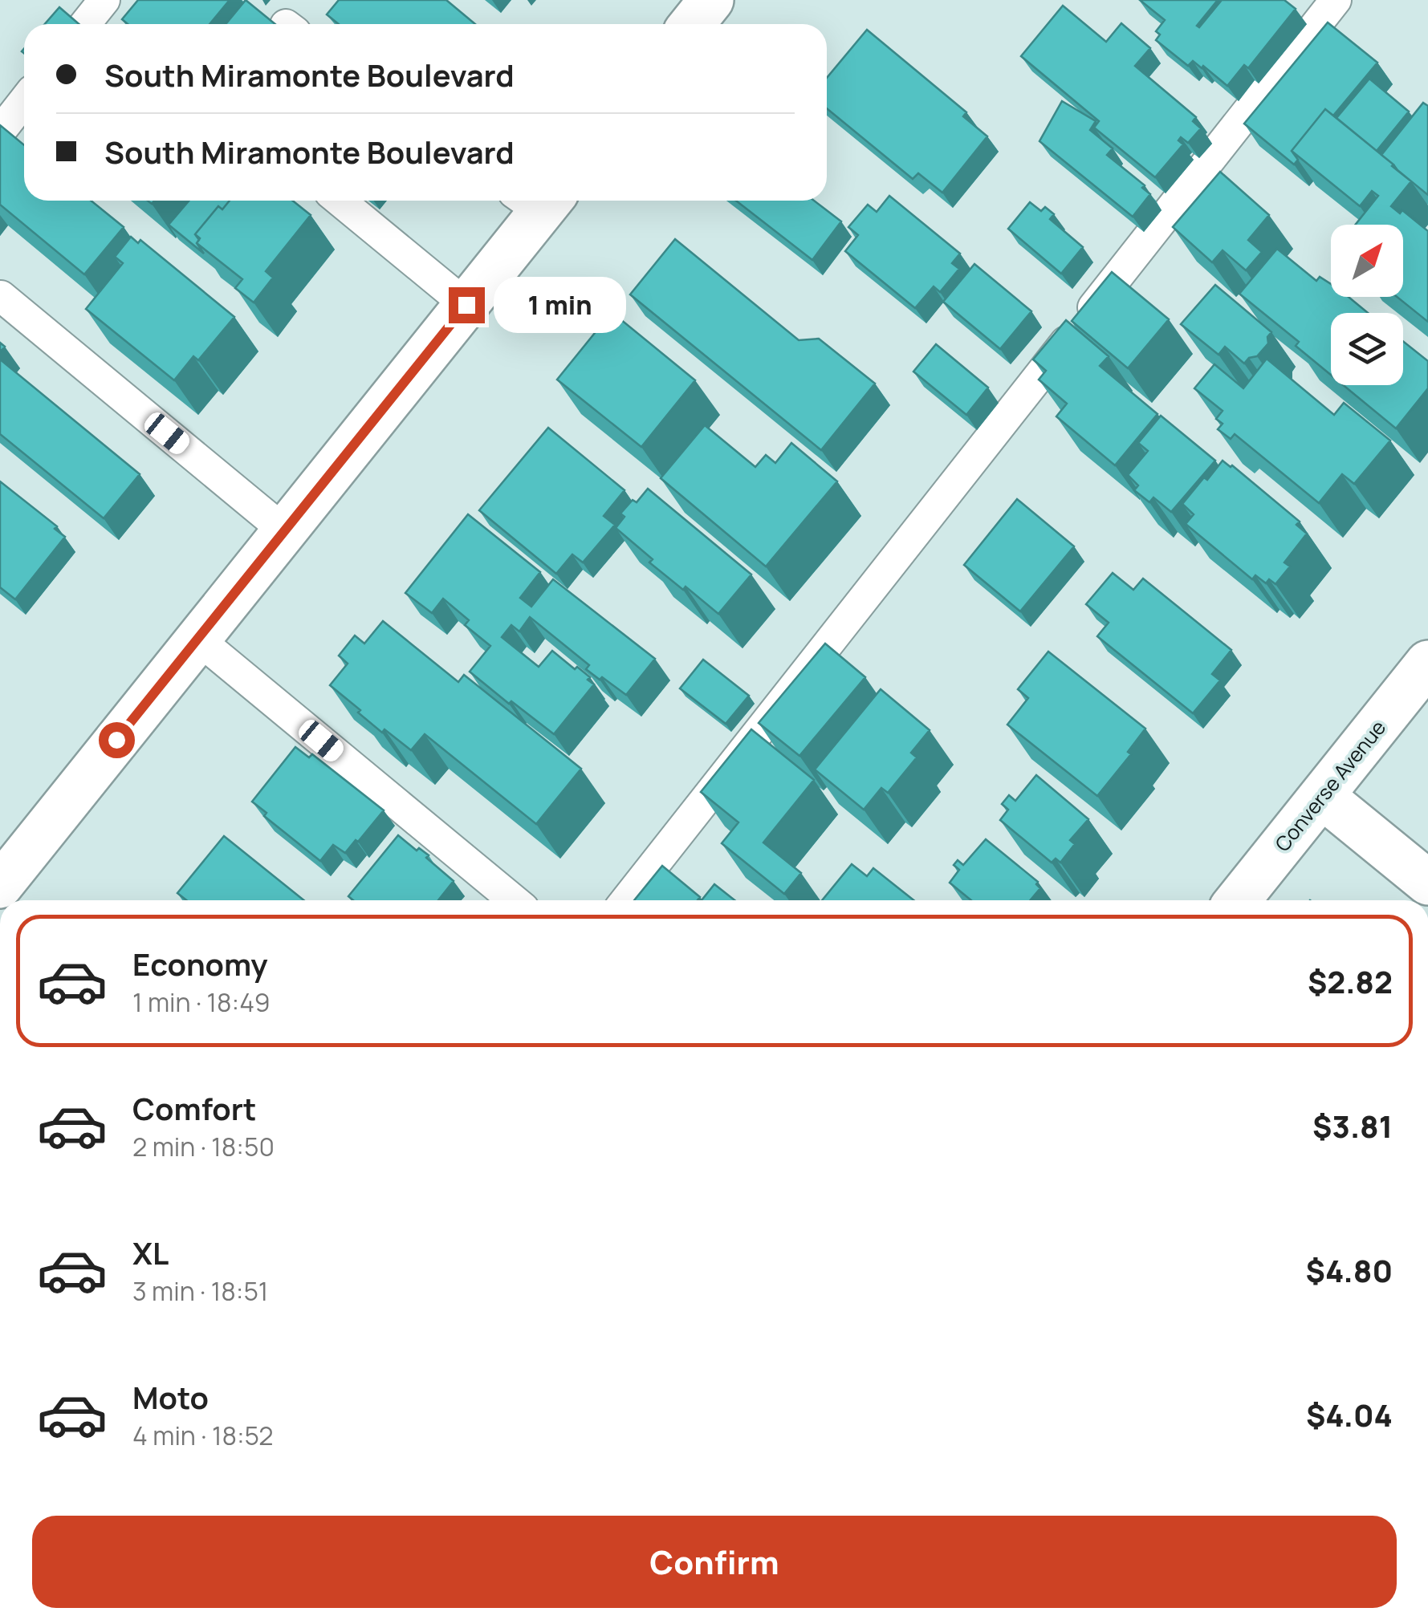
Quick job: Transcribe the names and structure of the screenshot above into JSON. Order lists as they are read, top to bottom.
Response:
{
  "streets": {
    "street": ["Converse Avenue"]
  },
  "north": "top right",
  "page": {
    "banner": ["South Miramonte Boulevard", "South Miramonte Boulevard"],
    "bubble": "1 min",
    "list": [
      {
        "name": "Economy",
        "note": "1 min · 18:49",
        "value": "$2.82"
      },
      {
        "name": "Comfort",
        "note": "2 min · 18:50",
        "value": "$3.81"
      },
      {
        "name": "XL",
        "note": "3 min · 18:51",
        "value": "$4.80"
      },
      {
        "name": "Moto",
        "note": "4 min · 18:52",
        "value": "$4.04"
      }
    ],
    "buttons": "Confirm"
  }
}
